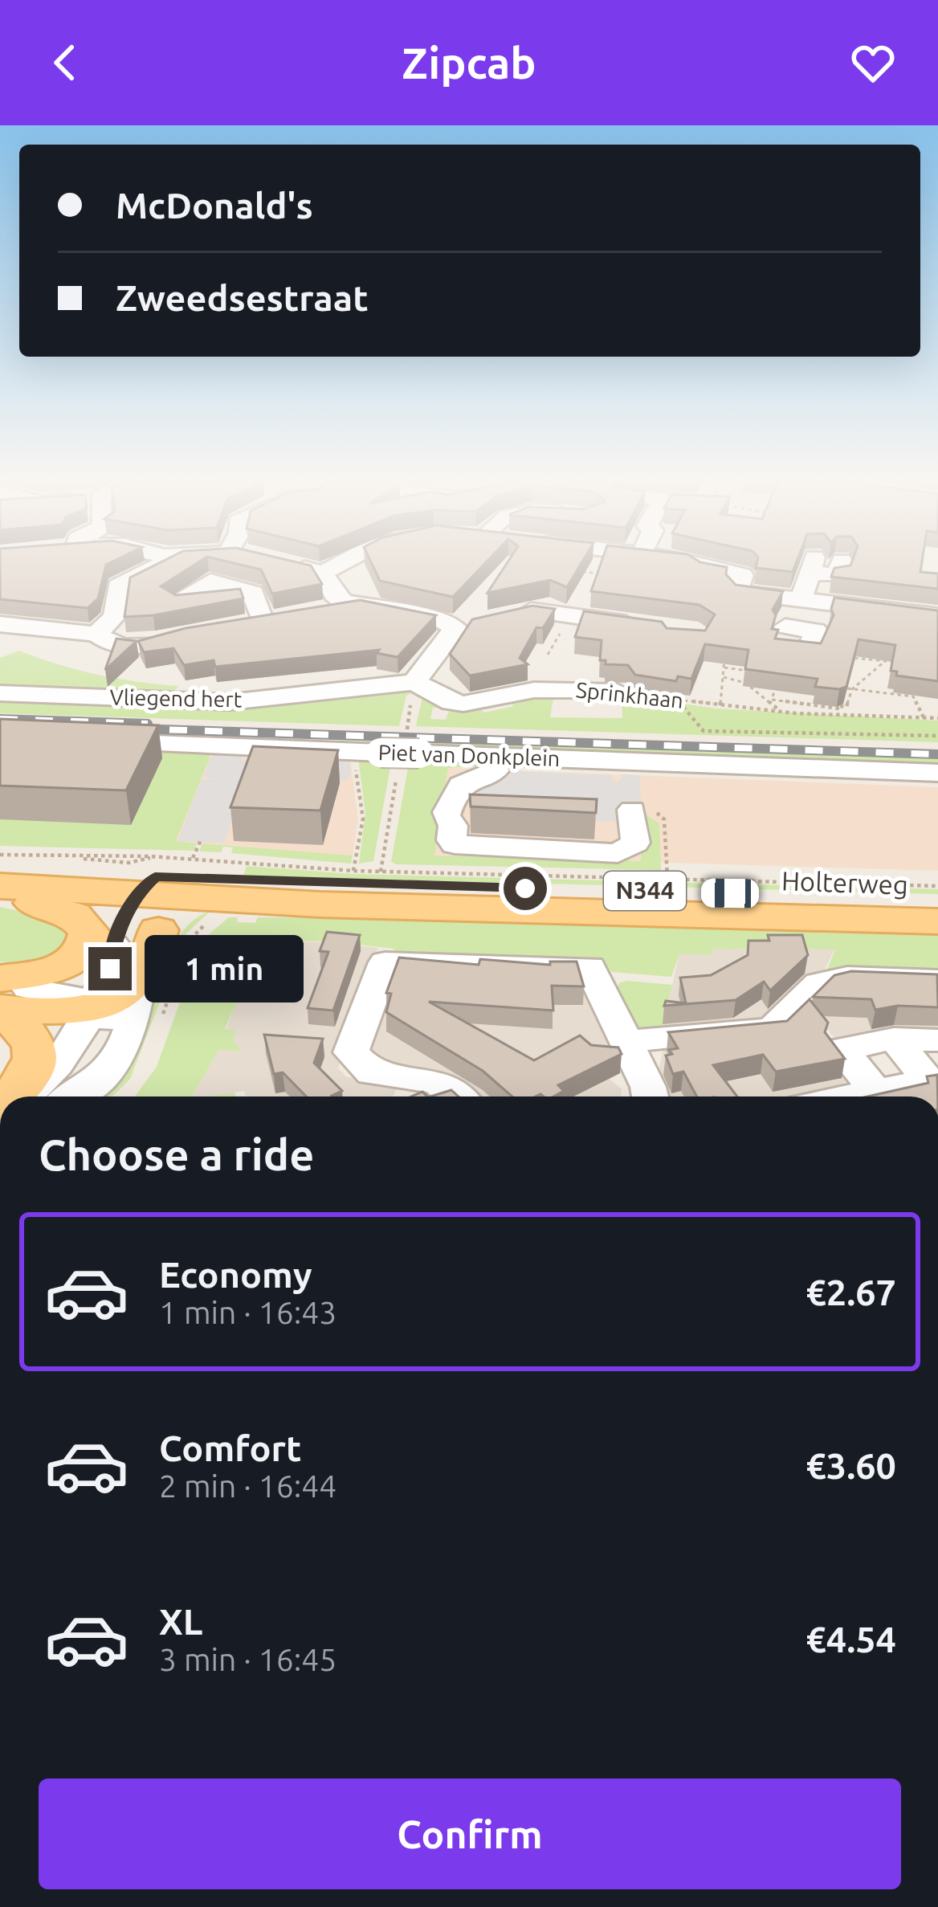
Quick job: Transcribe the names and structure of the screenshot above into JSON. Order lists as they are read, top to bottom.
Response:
{
  "streets": {
    "main road": ["Holterweg", "N344"],
    "street": ["Sprinkhaan", "Vliegend hert", "Piet van Donkplein"]
  },
  "crossings": [
    ["Sprinkhaan", "Vliegend hert"]
  ],
  "page": {
    "header": "Zipcab",
    "banner": ["McDonald's", "Zweedsestraat"],
    "bubble": "1 min",
    "heading": "Choose a ride",
    "list": [
      {
        "name": "Economy",
        "note": "1 min · 16:43",
        "value": "€2.67"
      },
      {
        "name": "Comfort",
        "note": "2 min · 16:44",
        "value": "€3.60"
      },
      {
        "name": "XL",
        "note": "3 min · 16:45",
        "value": "€4.54"
      }
    ],
    "buttons": "Confirm"
  }
}
